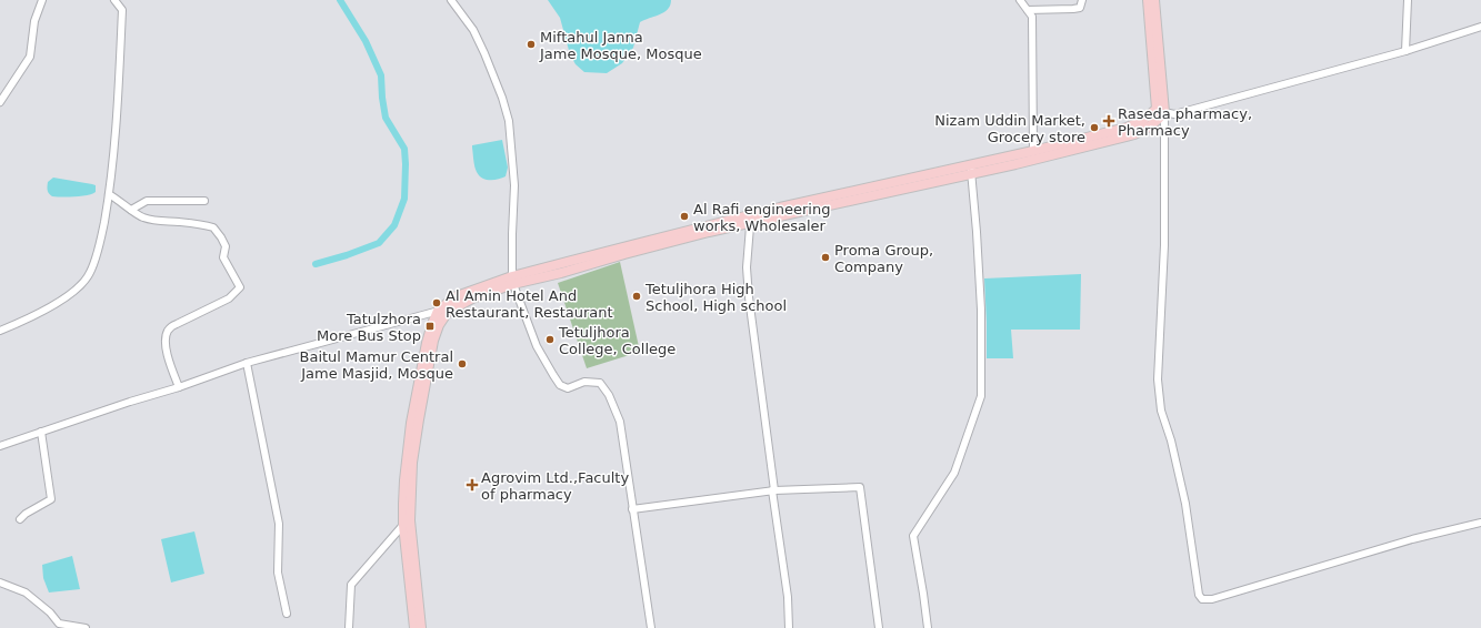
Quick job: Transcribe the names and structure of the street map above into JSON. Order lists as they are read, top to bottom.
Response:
{
  "places": {
    "other": [
      "Miftahul Janna Jame Mosque, Mosque",
      "Nizam Uddin Market, Grocery store",
      "Al Rafi engineering works, Wholesaler",
      "Proma Group, Company",
      "Tetuljhora High School, High school",
      "Al Amin Hotel And Restaurant, Restaurant",
      "Tetuljhora College, College",
      "Baitul Mamur Central Jame Masjid, Mosque"
    ],
    "health": ["Raseda pharmacy, Pharmacy", "Agrovim Ltd.,Faculty of pharmacy"],
    "transit": ["Tatulzhora More Bus Stop"]
  }
}
